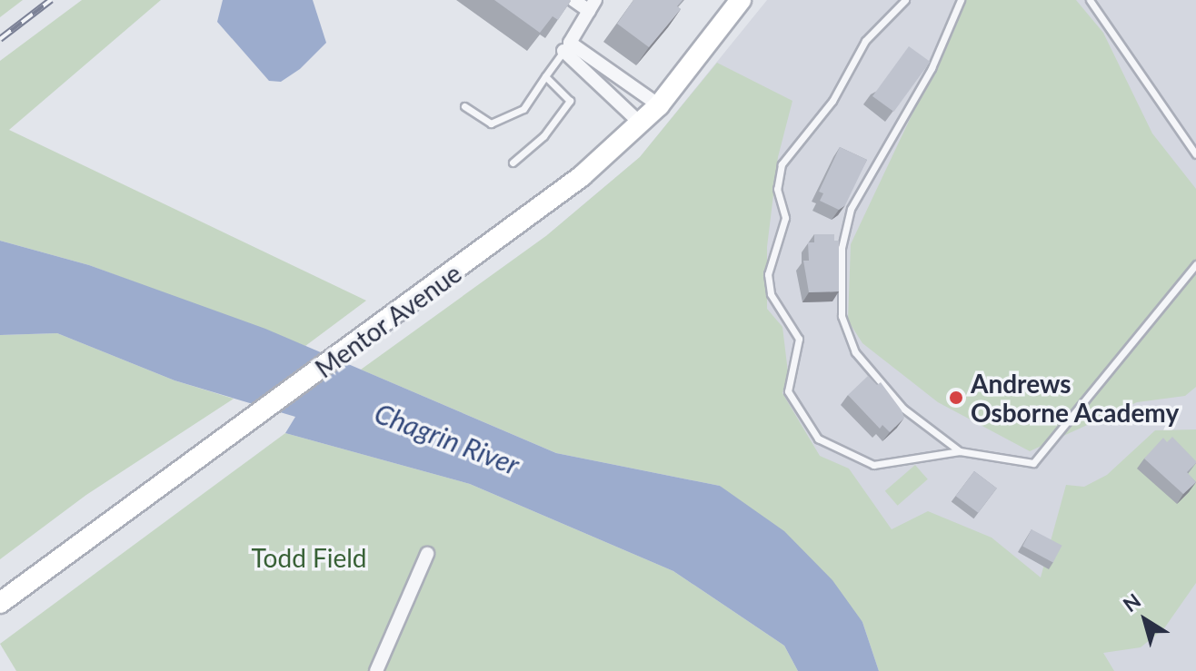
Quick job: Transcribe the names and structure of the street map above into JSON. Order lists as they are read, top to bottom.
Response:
{
  "streets": {
    "main road": ["Mentor Avenue"]
  },
  "water": ["Chagrin River"],
  "parks": ["Todd Field"],
  "places": ["Andrews Osborne Academy"],
  "north": "top left"
}
